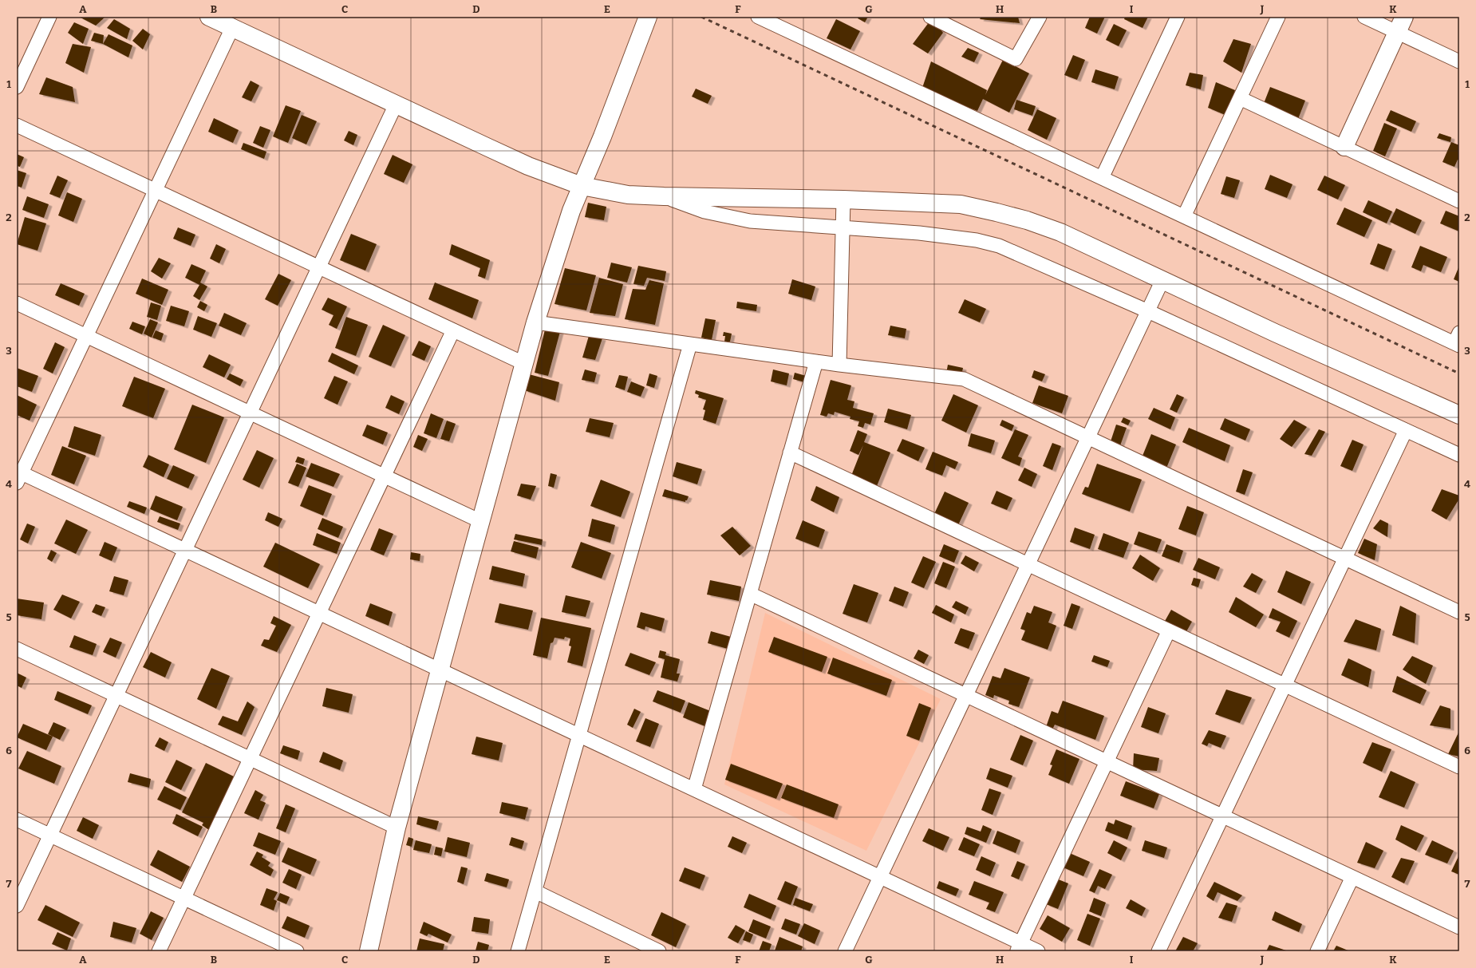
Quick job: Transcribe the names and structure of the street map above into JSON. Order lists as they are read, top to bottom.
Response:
{
  "grid": {
    "columns": [
      "A",
      "B",
      "C",
      "D",
      "E",
      "F",
      "G",
      "H",
      "I",
      "J",
      "K"
    ],
    "rows": [
      "1",
      "2",
      "3",
      "4",
      "5",
      "6",
      "7"
    ]
  }
}
